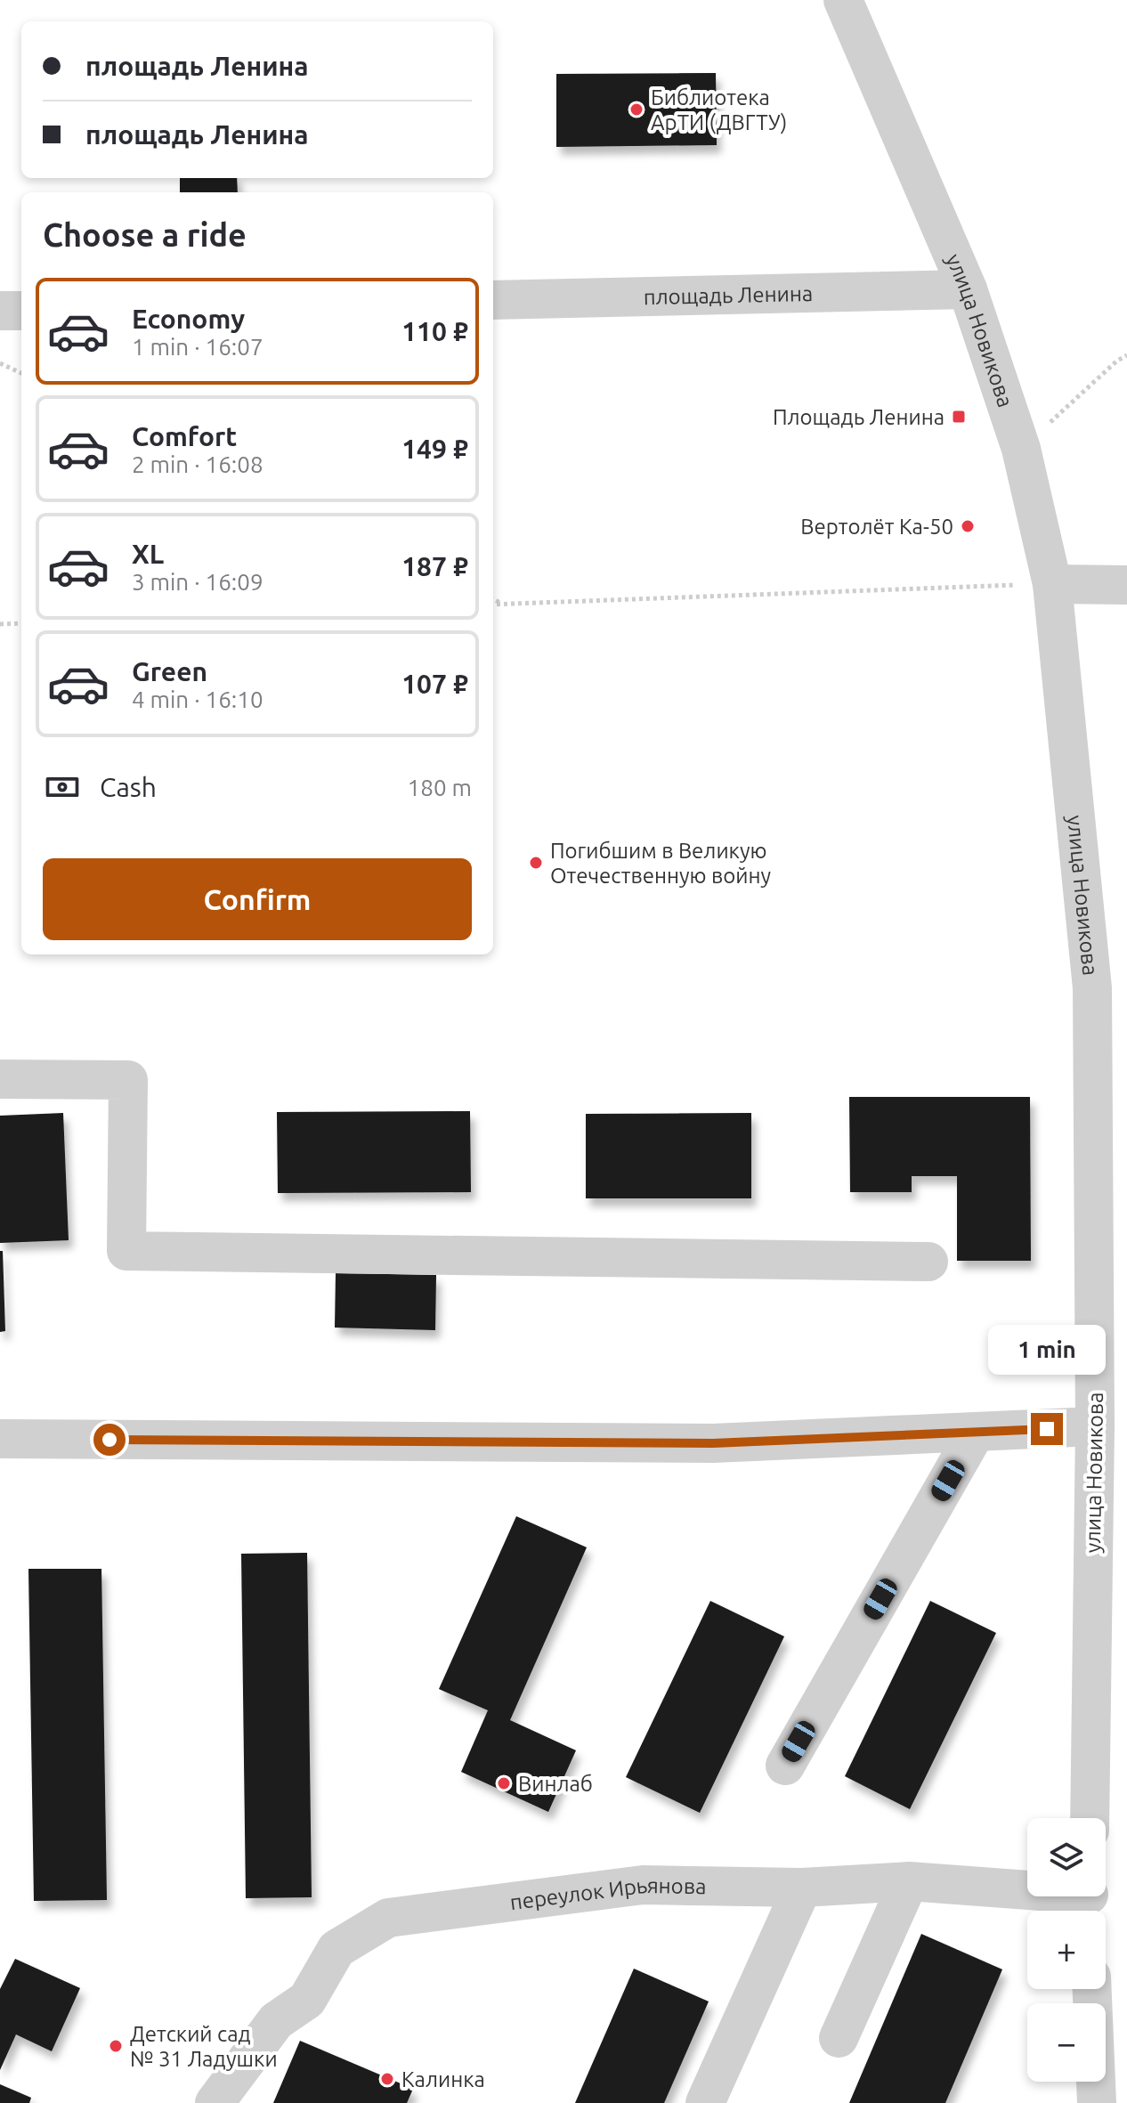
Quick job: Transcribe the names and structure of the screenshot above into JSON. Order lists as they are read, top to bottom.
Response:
{
  "streets": {
    "street": ["площадь Ленина", "улица Новикова", "переулок Ирьянова"]
  },
  "crossings": [
    ["площадь Ленина", "улица Новикова"]
  ],
  "places": {
    "other": [
      "Библиотека АрТИ (ДВГТУ)",
      "Вертолёт Ка-50",
      "Погибшим в Великую Отечественную войну",
      "Винлаб",
      "Детский сад № 31 Ладушки",
      "Калинка"
    ],
    "transit": ["Площадь Ленина"]
  },
  "page": {
    "banner": ["площадь Ленина", "площадь Ленина"],
    "heading": "Choose a ride",
    "list": [
      {
        "name": "Economy",
        "note": "1 min · 16:07",
        "value": "110 ₽"
      },
      {
        "name": "Comfort",
        "note": "2 min · 16:08",
        "value": "149 ₽"
      },
      {
        "name": "XL",
        "note": "3 min · 16:09",
        "value": "187 ₽"
      },
      {
        "name": "Green",
        "note": "4 min · 16:10",
        "value": "107 ₽"
      }
    ],
    "pay": ["Cash", "180 m"],
    "buttons": "Confirm",
    "bubble": "1 min",
    "map_buttons": ["+", "−"]
  }
}
